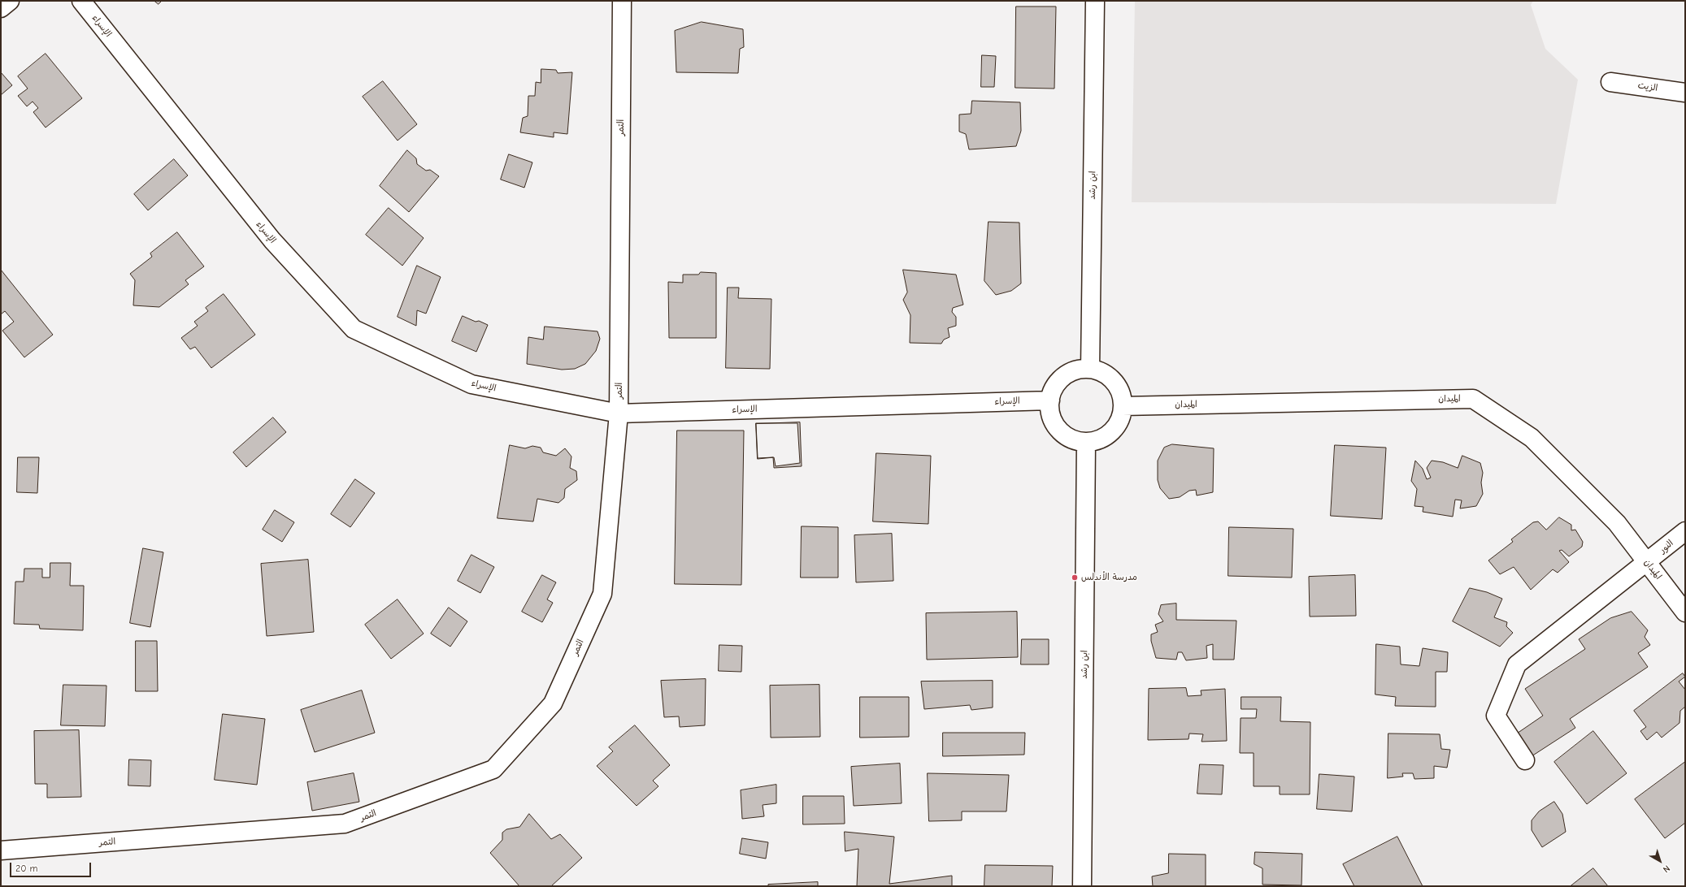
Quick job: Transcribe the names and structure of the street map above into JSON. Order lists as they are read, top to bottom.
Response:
{
  "streets": {
    "street": [
      "الإسراء",
      "الزيت",
      "التمر",
      "ابن رشد",
      "الميدان",
      "النور"
    ]
  },
  "crossings": [
    ["الإسراء", "التمر"],
    ["الإسراء", "ابن رشد"],
    ["الإسراء", "الميدان"],
    ["ابن رشد", "الميدان"],
    ["الميدان", "النور"]
  ],
  "places": ["مدرسة الأندلس"],
  "scale_bar": "20 m",
  "north": "bottom right"
}
